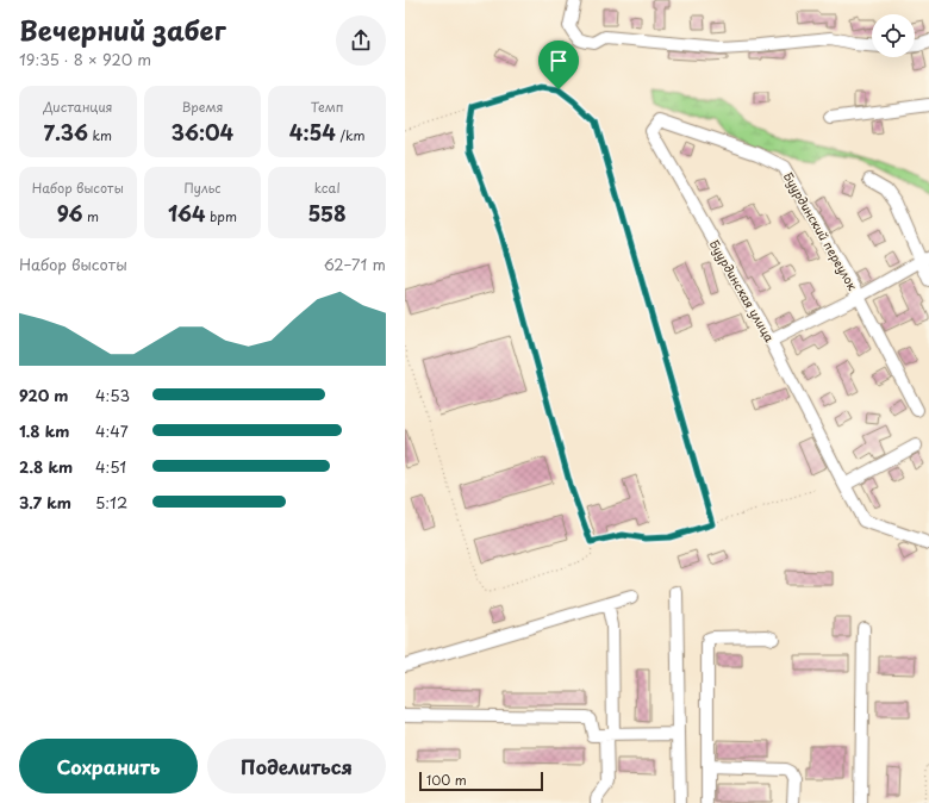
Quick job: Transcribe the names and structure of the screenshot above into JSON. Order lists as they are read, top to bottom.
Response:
{
  "streets": {
    "street": ["Буурдинский переулок", "Буурдинская улица"]
  },
  "crossings": [
    ["Буурдинский переулок", "Буурдинская улица"]
  ],
  "scale_bar": "100 m",
  "page": {
    "heading": ["Вечерний забег", "19:35 · 8 × 920 m"],
    "stats": [
      ["Дистанция", "7.36 km"],
      ["Время", "36:04"],
      ["Темп", "4:54 /km"],
      ["Набор высоты", "96 m"],
      ["Пульс", "164 bpm"],
      ["kcal", "558"]
    ],
    "chart": ["Набор высоты", "62–71 m"],
    "list": [
      {
        "name": "920 m",
        "note": "4:53"
      },
      {
        "name": "1.8 km",
        "note": "4:47"
      },
      {
        "name": "2.8 km",
        "note": "4:51"
      },
      {
        "name": "3.7 km",
        "note": "5:12"
      }
    ],
    "buttons": ["Сохранить", "Поделиться"],
    "scale": "100 m"
  }
}
